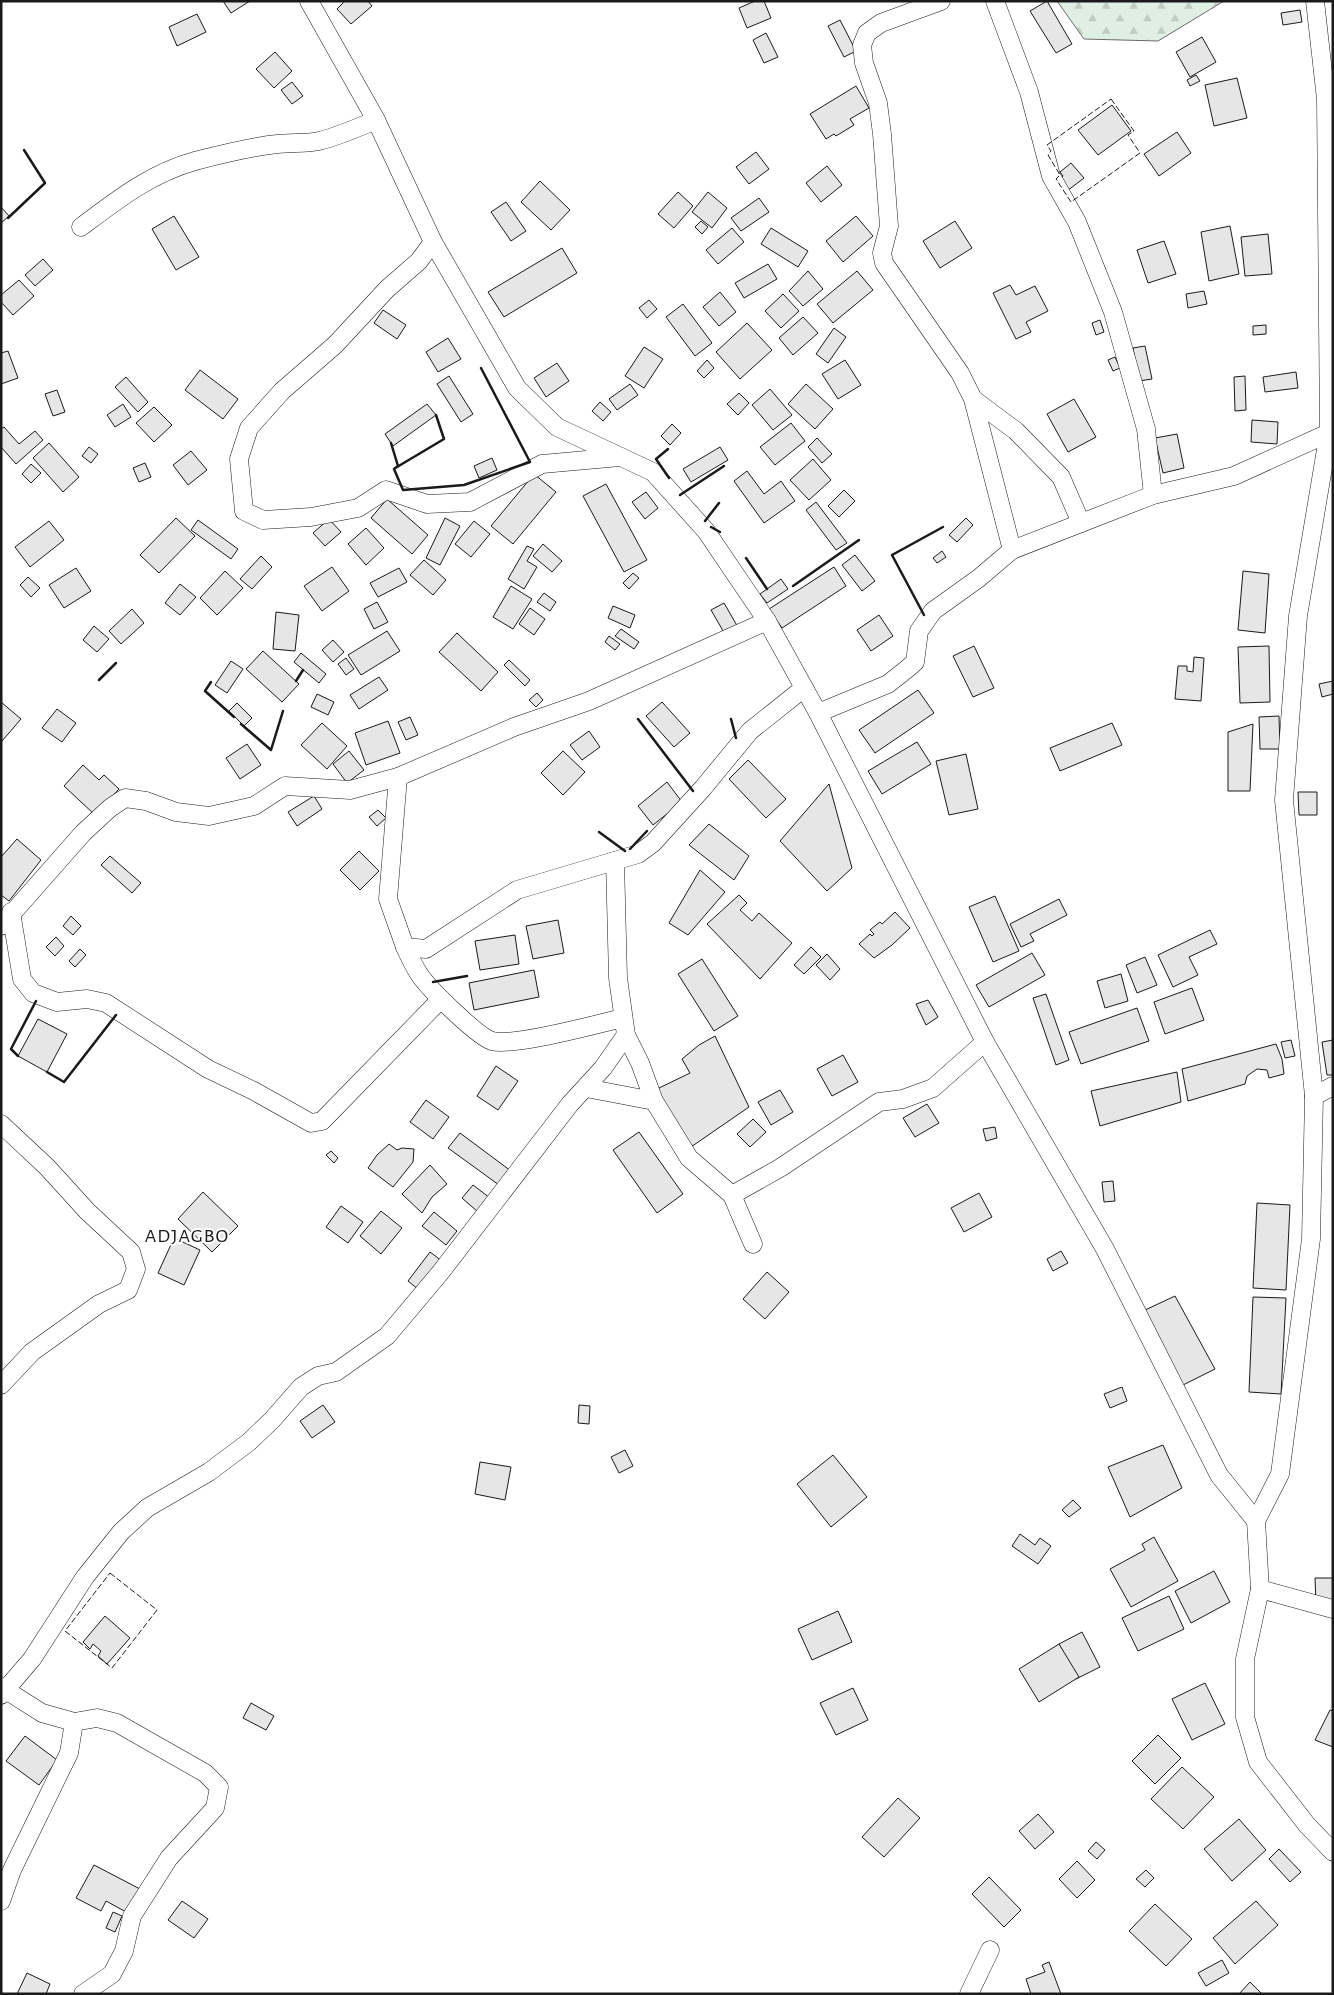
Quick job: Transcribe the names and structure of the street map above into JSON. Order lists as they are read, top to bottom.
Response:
{
  "districts": ["ADJAGBO"]
}
